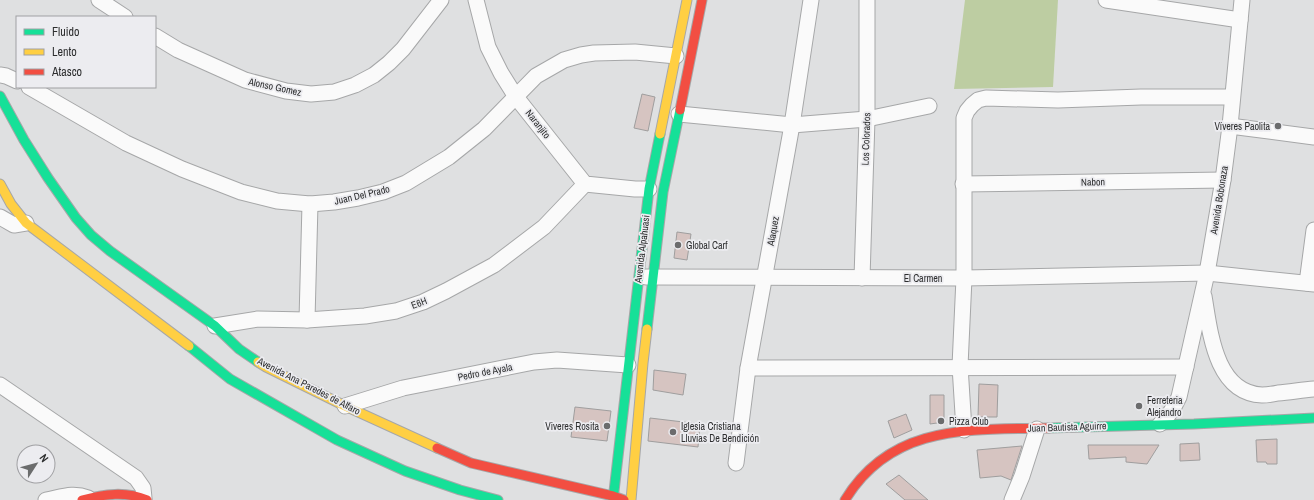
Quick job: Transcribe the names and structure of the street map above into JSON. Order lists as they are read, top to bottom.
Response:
{
  "streets": {
    "main road": ["Avenida Alpahuasi", "Avenida Ana Paredes de Alfaro", "Juan Bautista Aguirre"],
    "street": [
      "Alonso Gomez",
      "Naranjito",
      "Los Colorados",
      "Nabon",
      "Juan Del Prado",
      "Avenida Bobonaza",
      "Alaquez",
      "El Carmen",
      "E6H",
      "Pedro de Ayala"
    ]
  },
  "crossings": [
    ["Naranjito", "Juan Del Prado"],
    ["Naranjito", "E6H"],
    ["Los Colorados", "El Carmen"],
    ["Nabon", "Avenida Bobonaza"],
    ["Juan Del Prado", "Avenida Alpahuasi"],
    ["Avenida Bobonaza", "El Carmen"],
    ["Avenida Bobonaza", "Juan Bautista Aguirre"],
    ["Alaquez", "El Carmen"],
    ["Avenida Alpahuasi", "El Carmen"],
    ["Avenida Alpahuasi", "Pedro de Ayala"],
    ["Avenida Alpahuasi", "Avenida Ana Paredes de Alfaro"],
    ["E6H", "Avenida Ana Paredes de Alfaro"],
    ["Pedro de Ayala", "Avenida Ana Paredes de Alfaro"]
  ],
  "places": [
    "Víveres Paolita",
    "Global Carf",
    "Ferreteria Alejandro",
    "Pizza Club",
    "Viveres Rosita",
    "Iglesia Cristiana Lluvias De Bendición"
  ],
  "legend": ["Fluido", "Lento", "Atasco"],
  "north": "top right"
}
